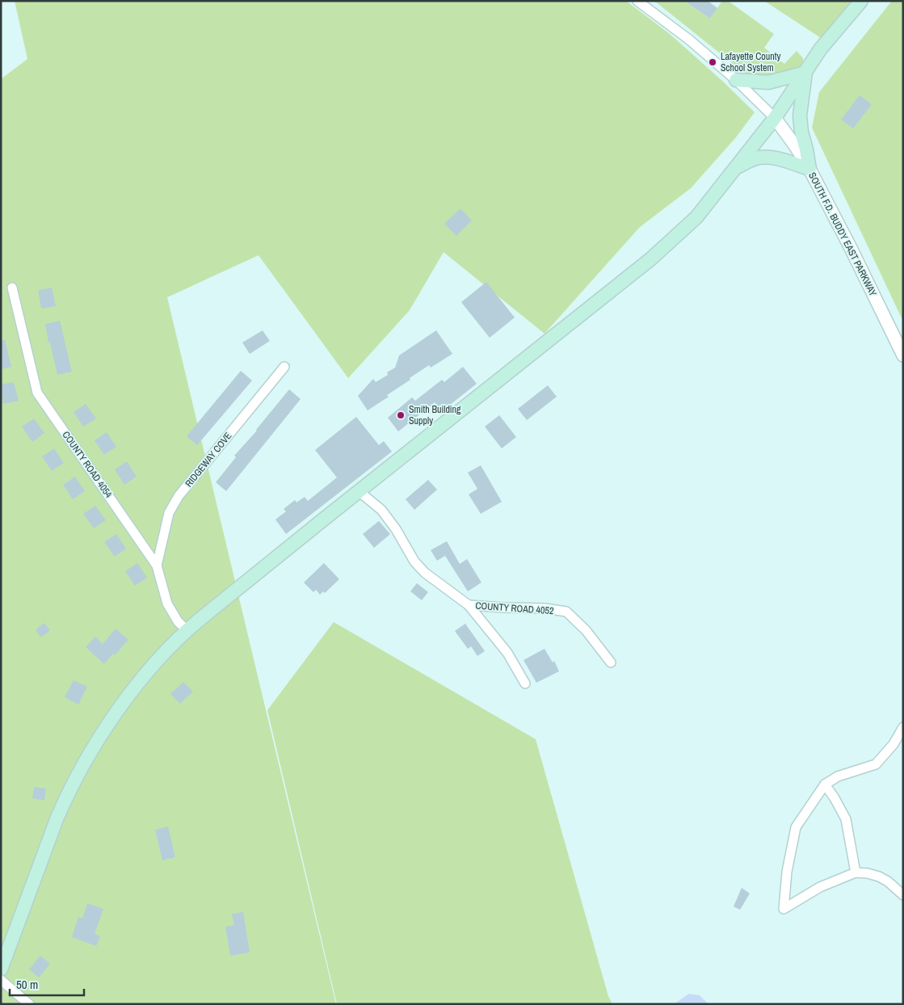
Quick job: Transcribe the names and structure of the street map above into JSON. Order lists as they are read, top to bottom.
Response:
{
  "streets": {
    "street": [
      "SOUTH F.D. BUDDY EAST PARKWAY",
      "RIDGEWAY COVE",
      "COUNTY ROAD 4054",
      "COUNTY ROAD 4052"
    ]
  },
  "crossings": [
    ["RIDGEWAY COVE", "COUNTY ROAD 4054"]
  ],
  "places": ["Lafayette County School System", "Smith Building Supply"],
  "scale_bar": "50 m"
}
